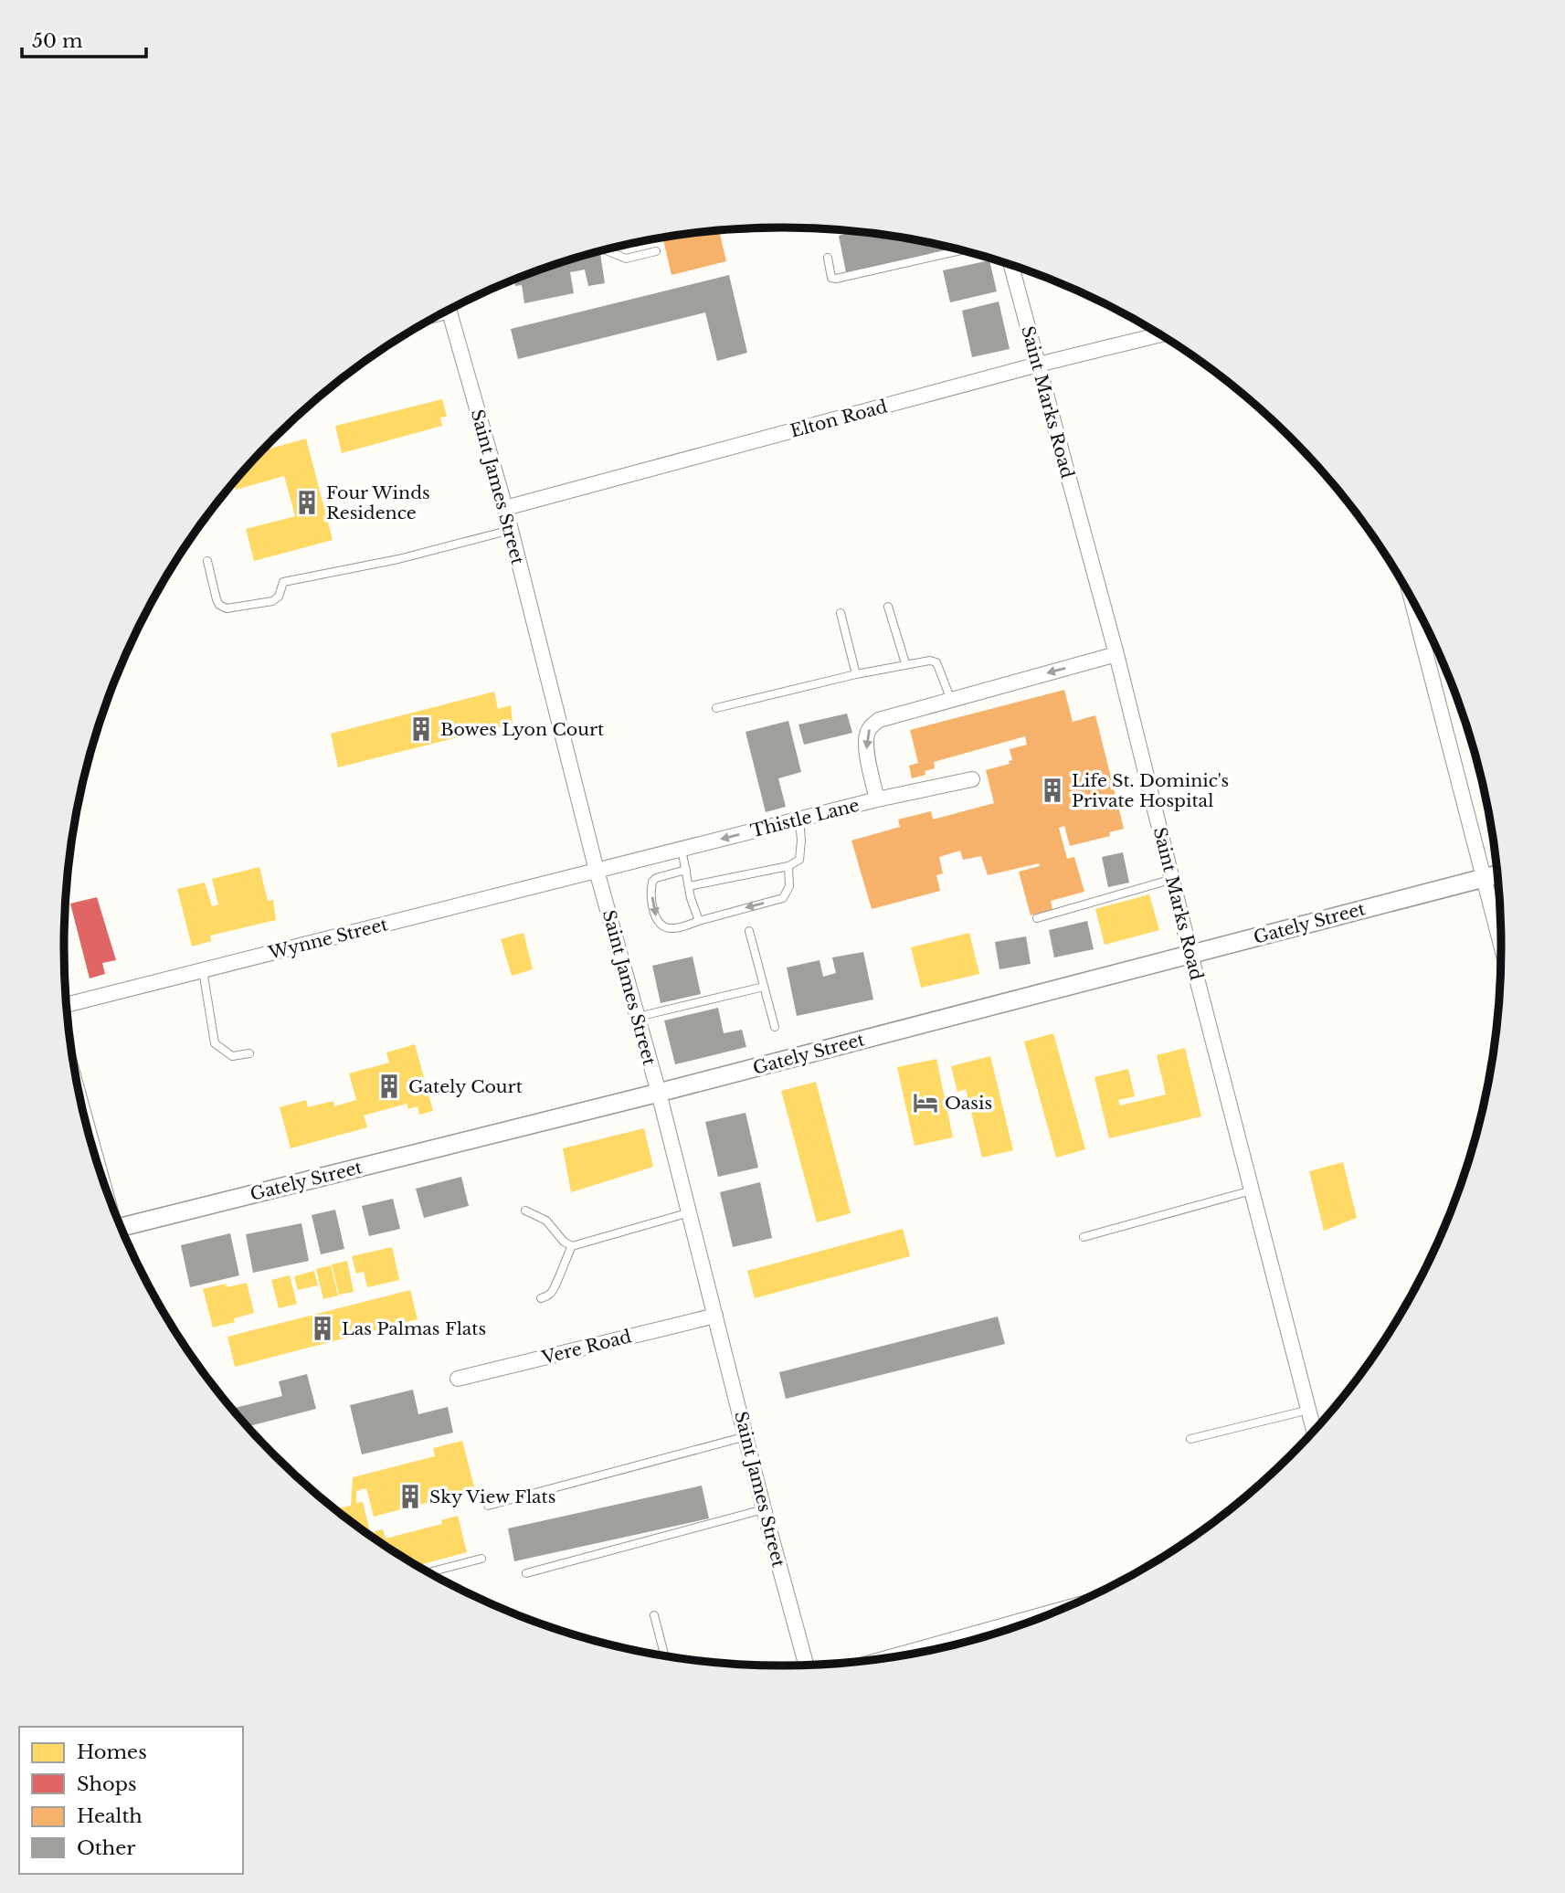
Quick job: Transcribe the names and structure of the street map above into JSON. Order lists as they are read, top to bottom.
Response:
{
  "streets": {
    "street": [
      "Saint Marks Road",
      "Elton Road",
      "Saint James Street",
      "Thistle Lane",
      "Gately Street",
      "Wynne Street",
      "Vere Road"
    ]
  },
  "crossings": [
    ["Saint Marks Road", "Elton Road"],
    ["Saint Marks Road", "Thistle Lane"],
    ["Saint Marks Road", "Gately Street"],
    ["Elton Road", "Saint James Street"],
    ["Saint James Street", "Thistle Lane"],
    ["Saint James Street", "Gately Street"],
    ["Saint James Street", "Wynne Street"],
    ["Saint James Street", "Vere Road"],
    ["Thistle Lane", "Wynne Street"]
  ],
  "one_way": ["Thistle Lane"],
  "places": {
    "building": [
      "Four Winds Residence",
      "Bowes Lyon Court",
      "Life St. Dominic's Private Hospital",
      "Gately Court",
      "Las Palmas Flats",
      "Sky View Flats"
    ],
    "hotel": ["Oasis"]
  },
  "legend": [
    "Homes",
    "Shops",
    "Health",
    "Other"
  ],
  "scale_bar": "50 m"
}
